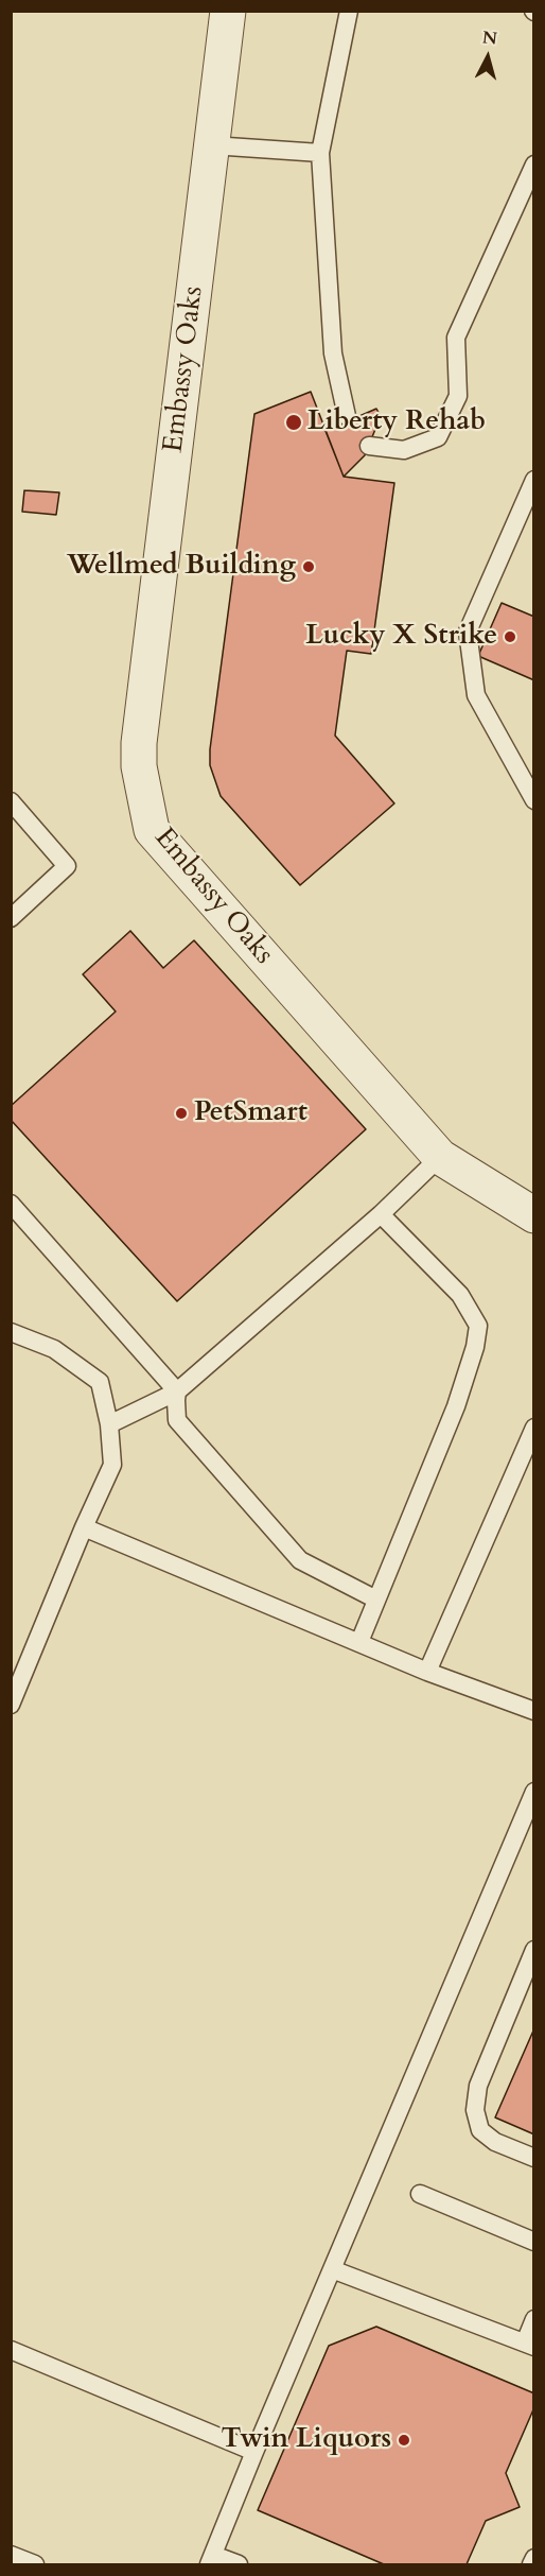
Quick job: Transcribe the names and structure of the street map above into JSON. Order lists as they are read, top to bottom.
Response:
{
  "streets": {
    "street": ["Embassy Oaks"]
  },
  "places": [
    "Liberty Rehab",
    "Wellmed Building",
    "Lucky X Strike",
    "PetSmart",
    "Twin Liquors"
  ],
  "north": "top"
}
